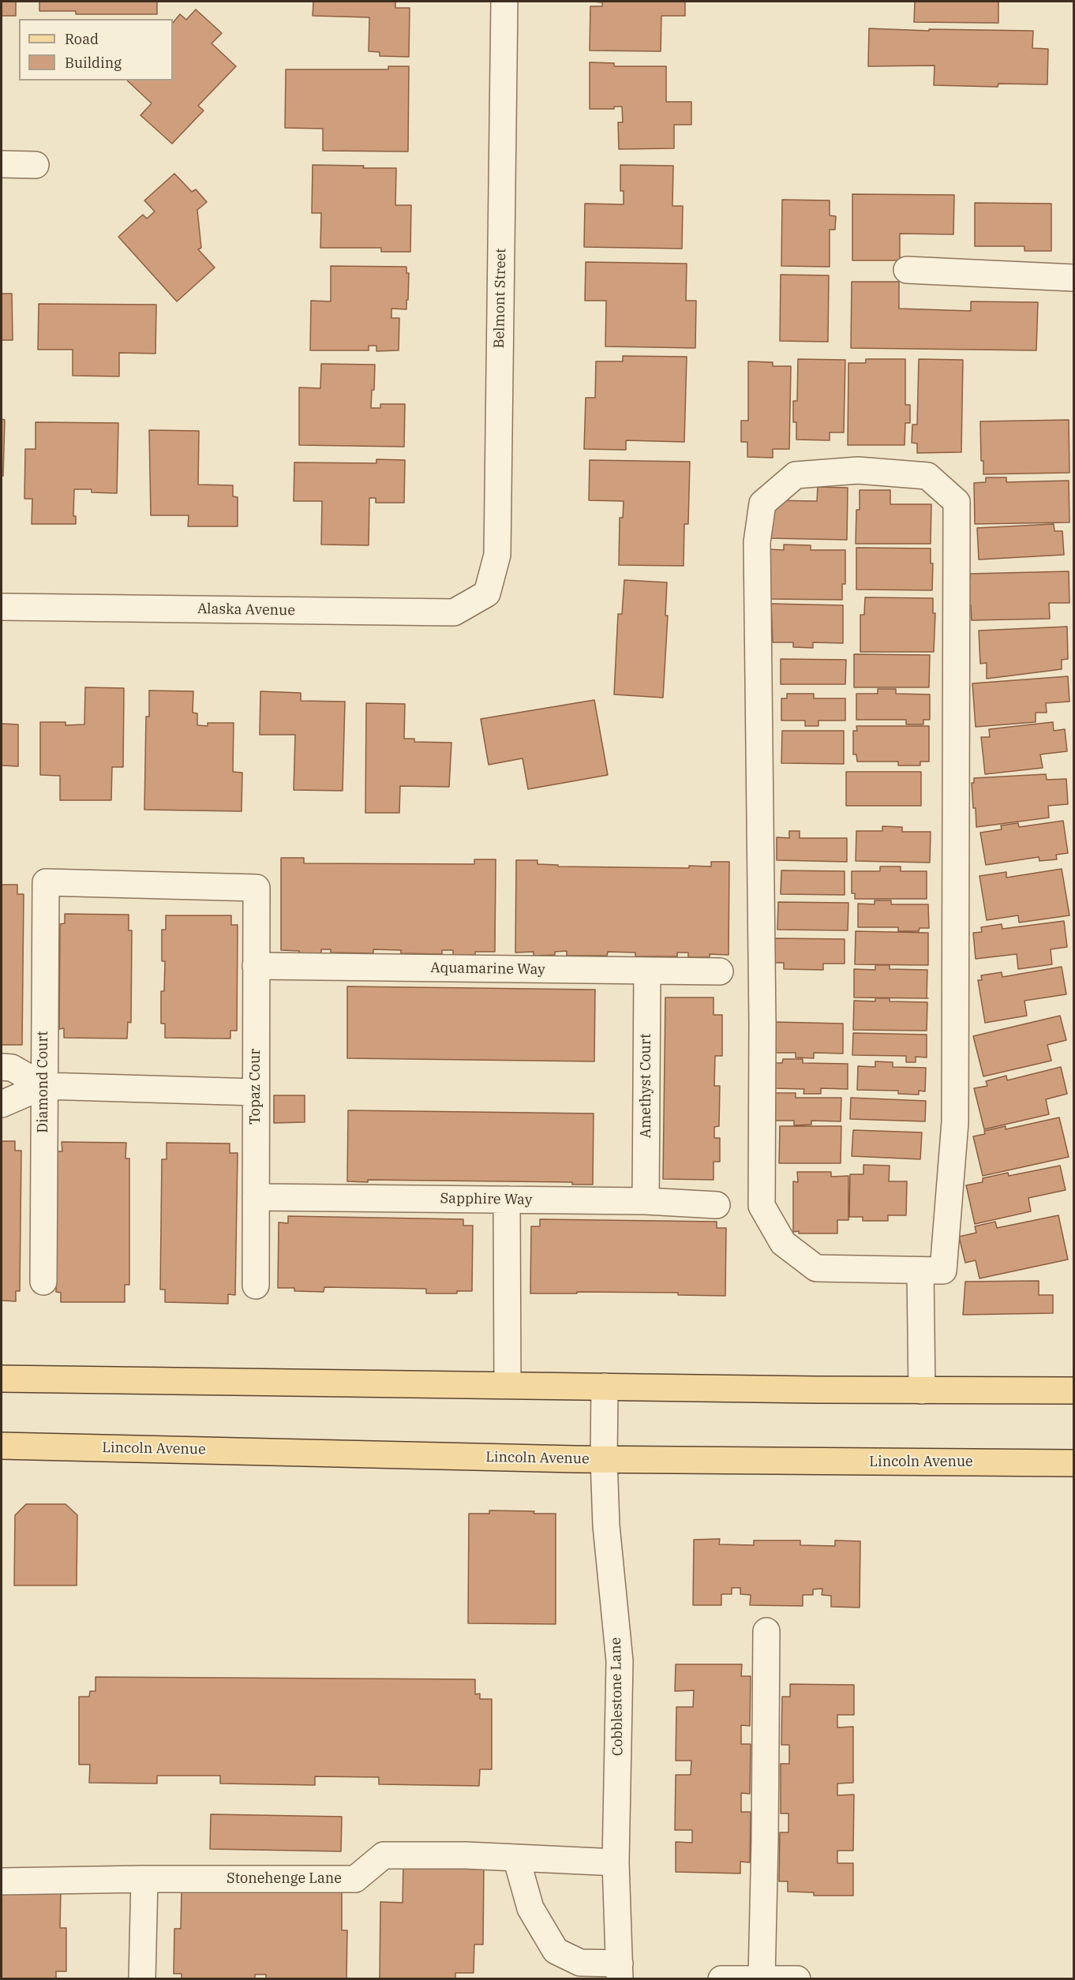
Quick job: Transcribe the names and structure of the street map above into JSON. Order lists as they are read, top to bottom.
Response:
{
  "streets": {
    "main road": ["Lincoln Avenue"],
    "street": [
      "Belmont Street",
      "Alaska Avenue",
      "Aquamarine Way",
      "Diamond Court",
      "Amethyst Court",
      "Topaz Cour",
      "Sapphire Way",
      "Cobblestone Lane",
      "Stonehenge Lane"
    ]
  },
  "crossings": [
    ["Belmont Street", "Alaska Avenue"],
    ["Aquamarine Way", "Amethyst Court"],
    ["Aquamarine Way", "Topaz Cour"],
    ["Diamond Court", "Topaz Cour"],
    ["Amethyst Court", "Sapphire Way"],
    ["Topaz Cour", "Sapphire Way"],
    ["Lincoln Avenue", "Cobblestone Lane"],
    ["Cobblestone Lane", "Stonehenge Lane"]
  ],
  "legend": ["Road", "Building"]
}
